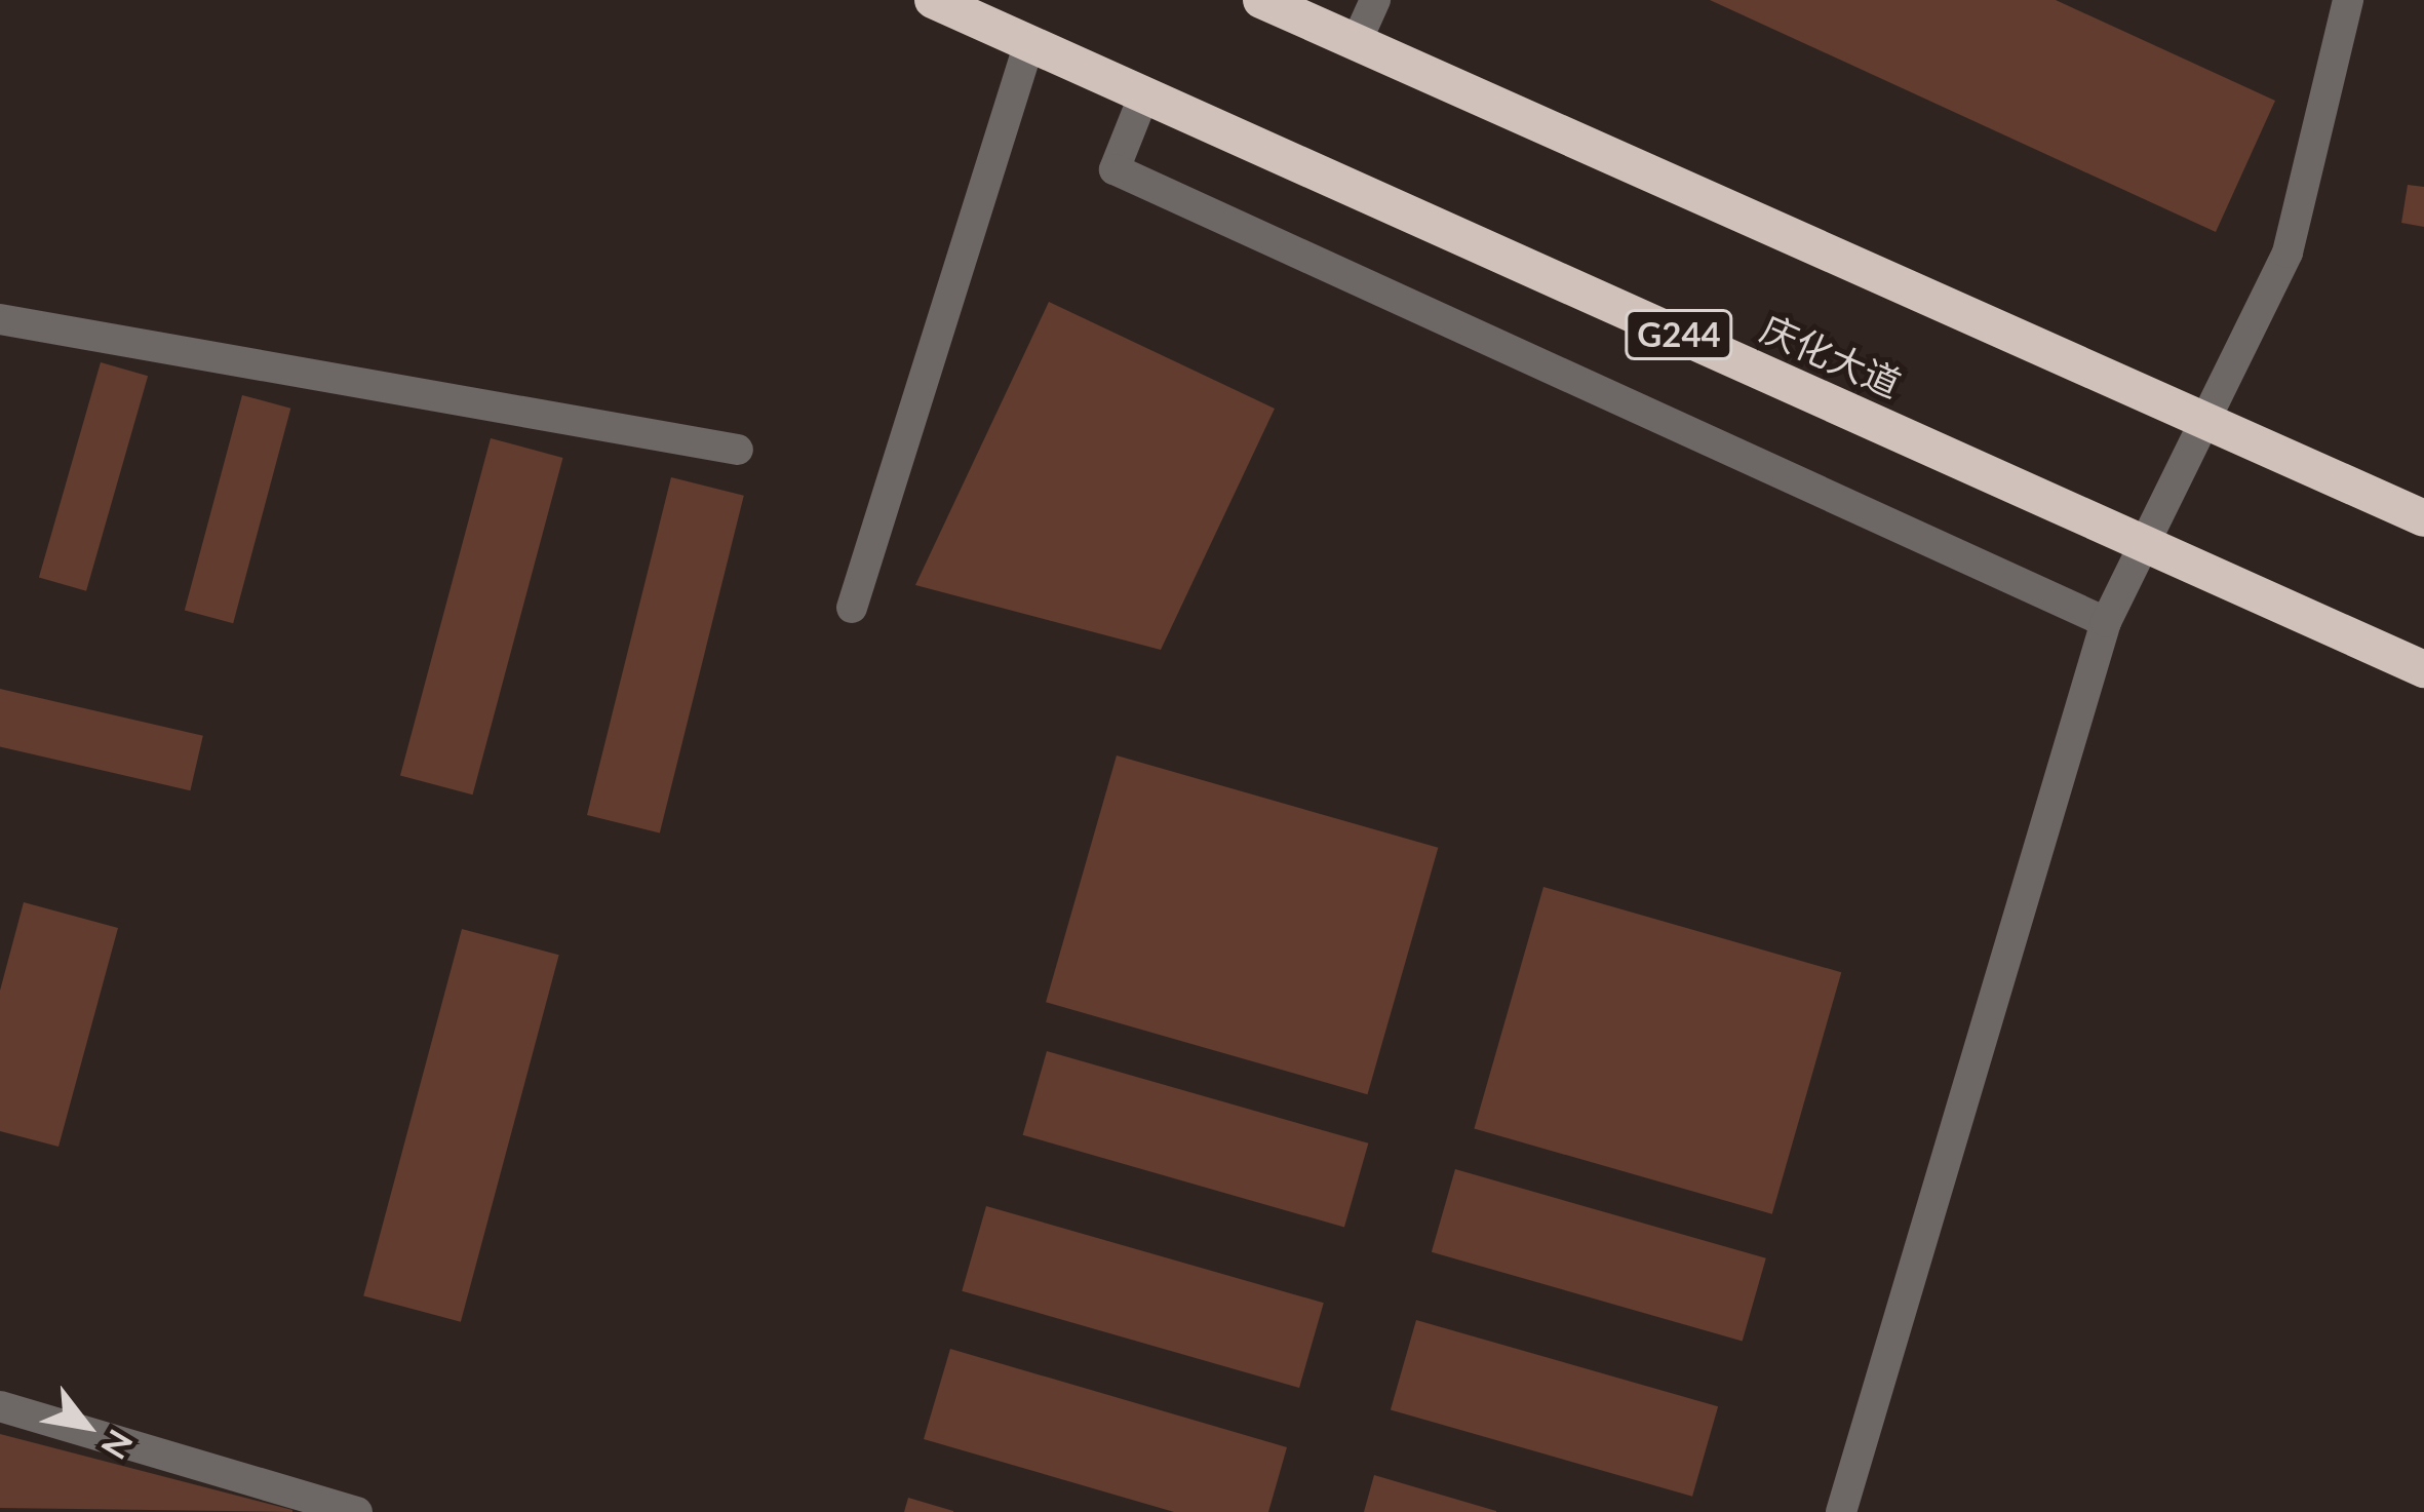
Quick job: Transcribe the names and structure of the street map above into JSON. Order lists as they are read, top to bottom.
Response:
{
  "streets": {
    "highway": ["G244", "庆化大道"]
  },
  "north": "bottom right"
}
